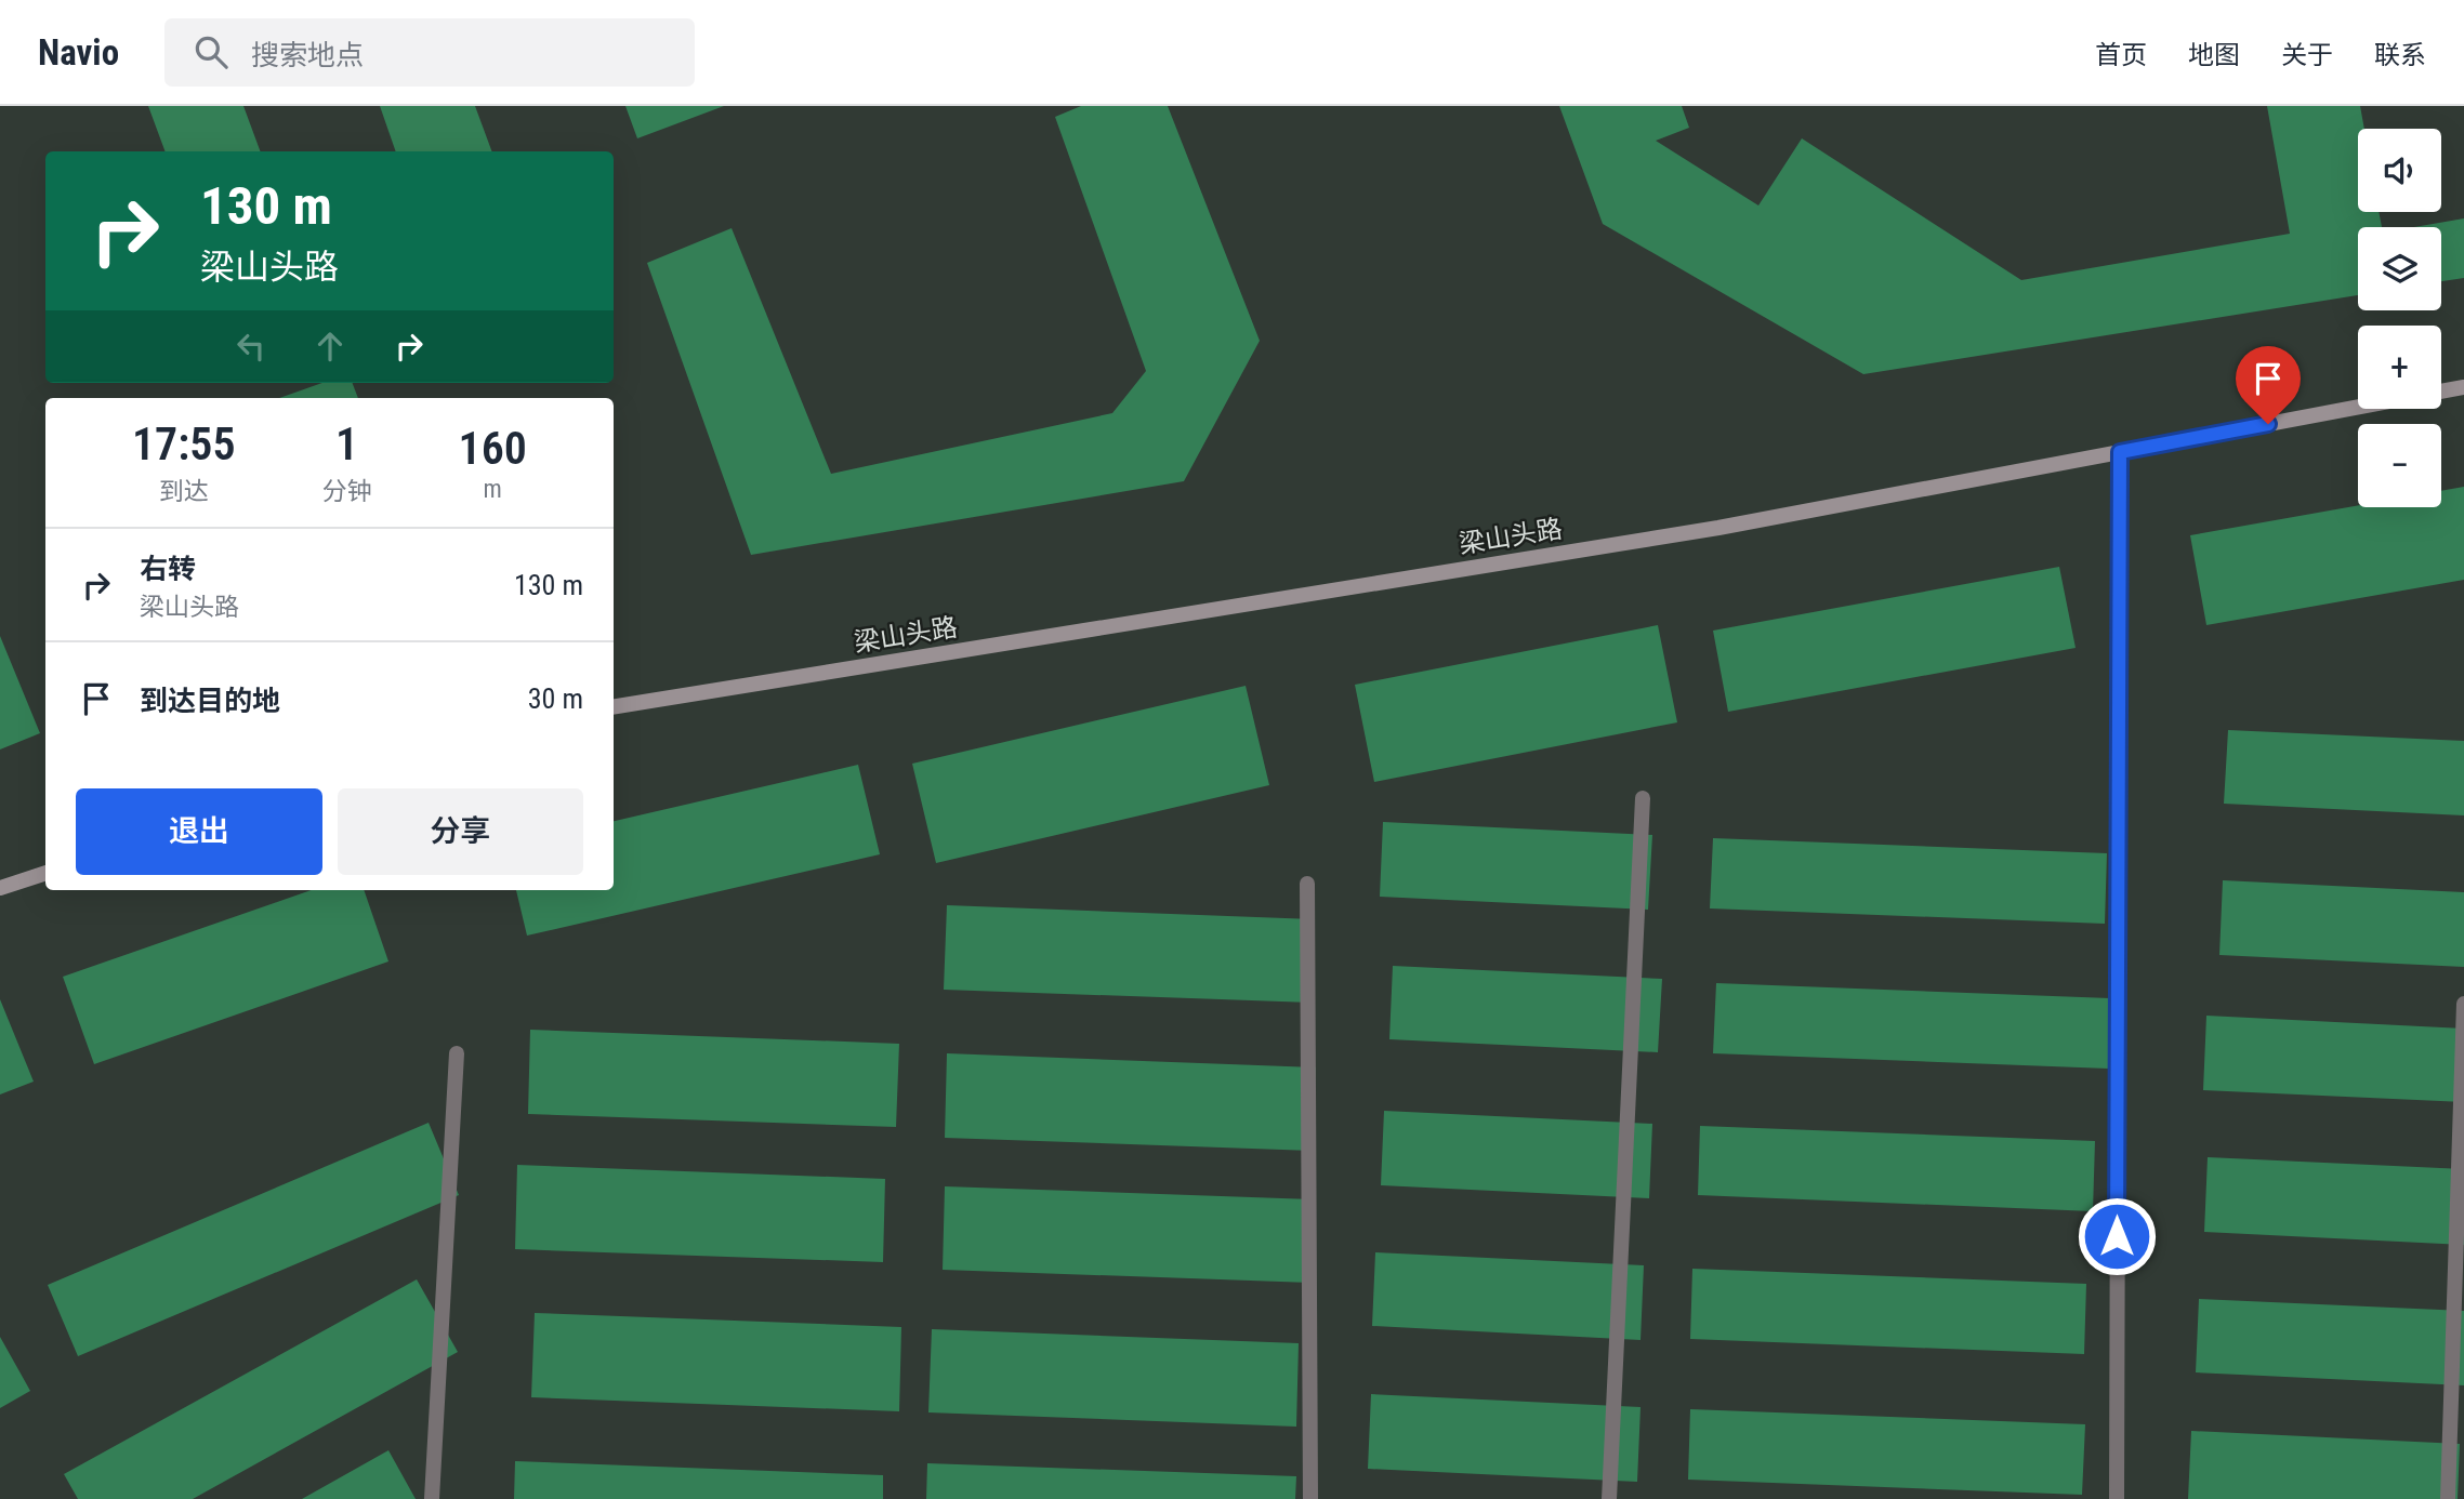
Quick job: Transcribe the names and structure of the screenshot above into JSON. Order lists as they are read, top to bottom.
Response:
{
  "streets": {
    "street": ["梁山头路"]
  },
  "page": {
    "header": "Navio",
    "search": "搜索地点",
    "nav": [
      "首页",
      "地图",
      "关于",
      "联系"
    ],
    "map_buttons": ["+", "−"],
    "turn": ["130 m", "梁山头路"],
    "eta": [
      "17:55",
      "到达",
      "1",
      "分钟",
      "160",
      "m"
    ],
    "list": [
      {
        "name": "右转",
        "note": "梁山头路",
        "value": "130 m"
      },
      {
        "name": "到达目的地",
        "value": "30 m"
      }
    ],
    "buttons": ["退出", "分享"]
  }
}
